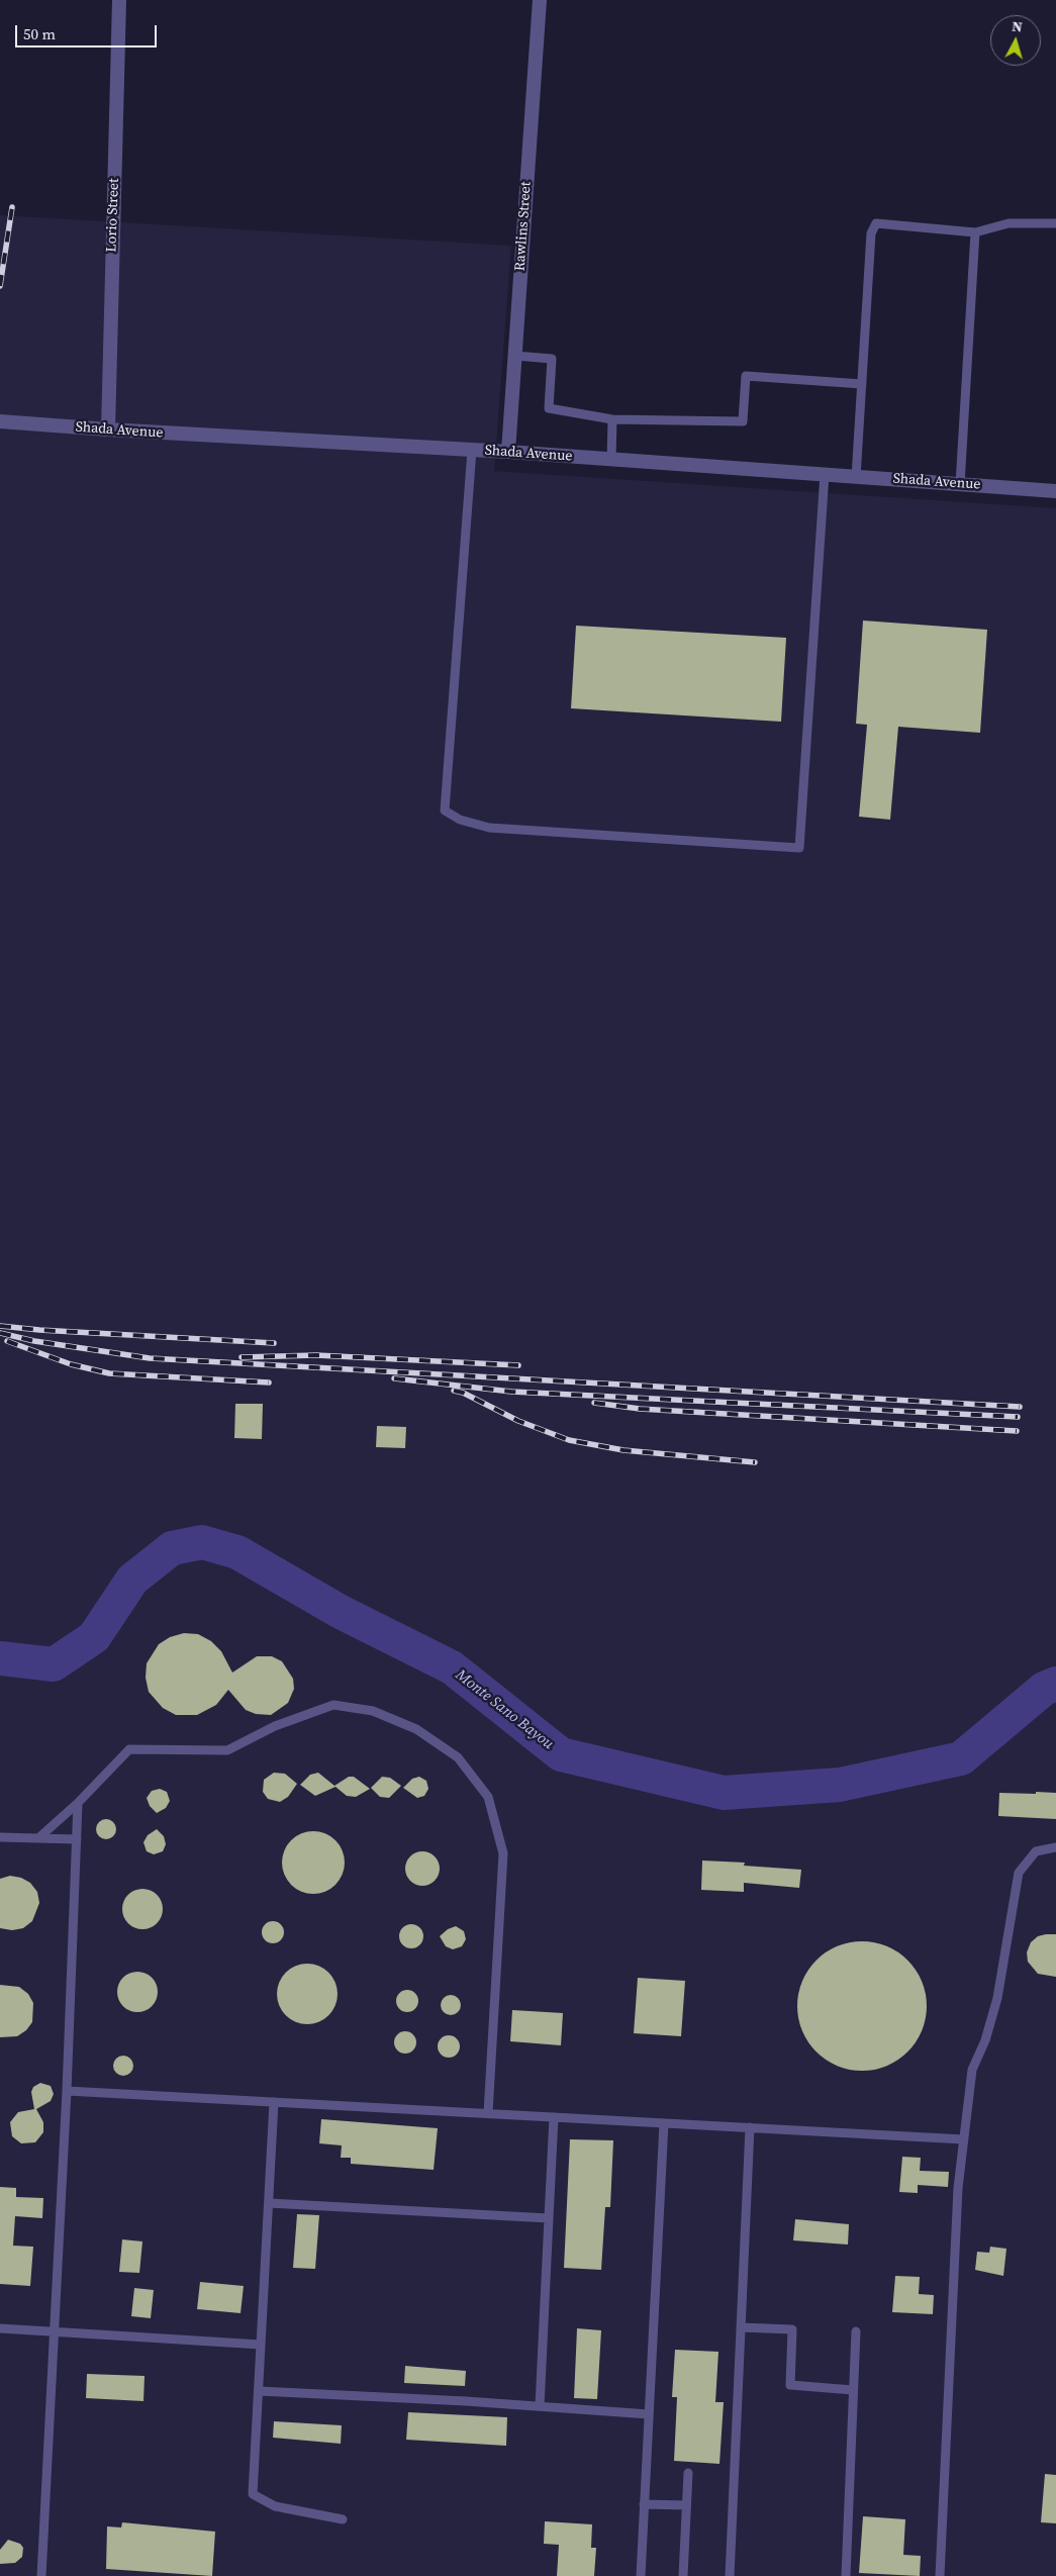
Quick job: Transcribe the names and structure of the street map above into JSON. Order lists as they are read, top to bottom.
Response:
{
  "streets": {
    "street": ["Lorio Street", "Rawlins Street", "Shada Avenue"]
  },
  "crossings": [
    ["Lorio Street", "Shada Avenue"],
    ["Rawlins Street", "Shada Avenue"]
  ],
  "water": ["Monte Sano Bayou"],
  "scale_bar": "50 m",
  "north": "top"
}
